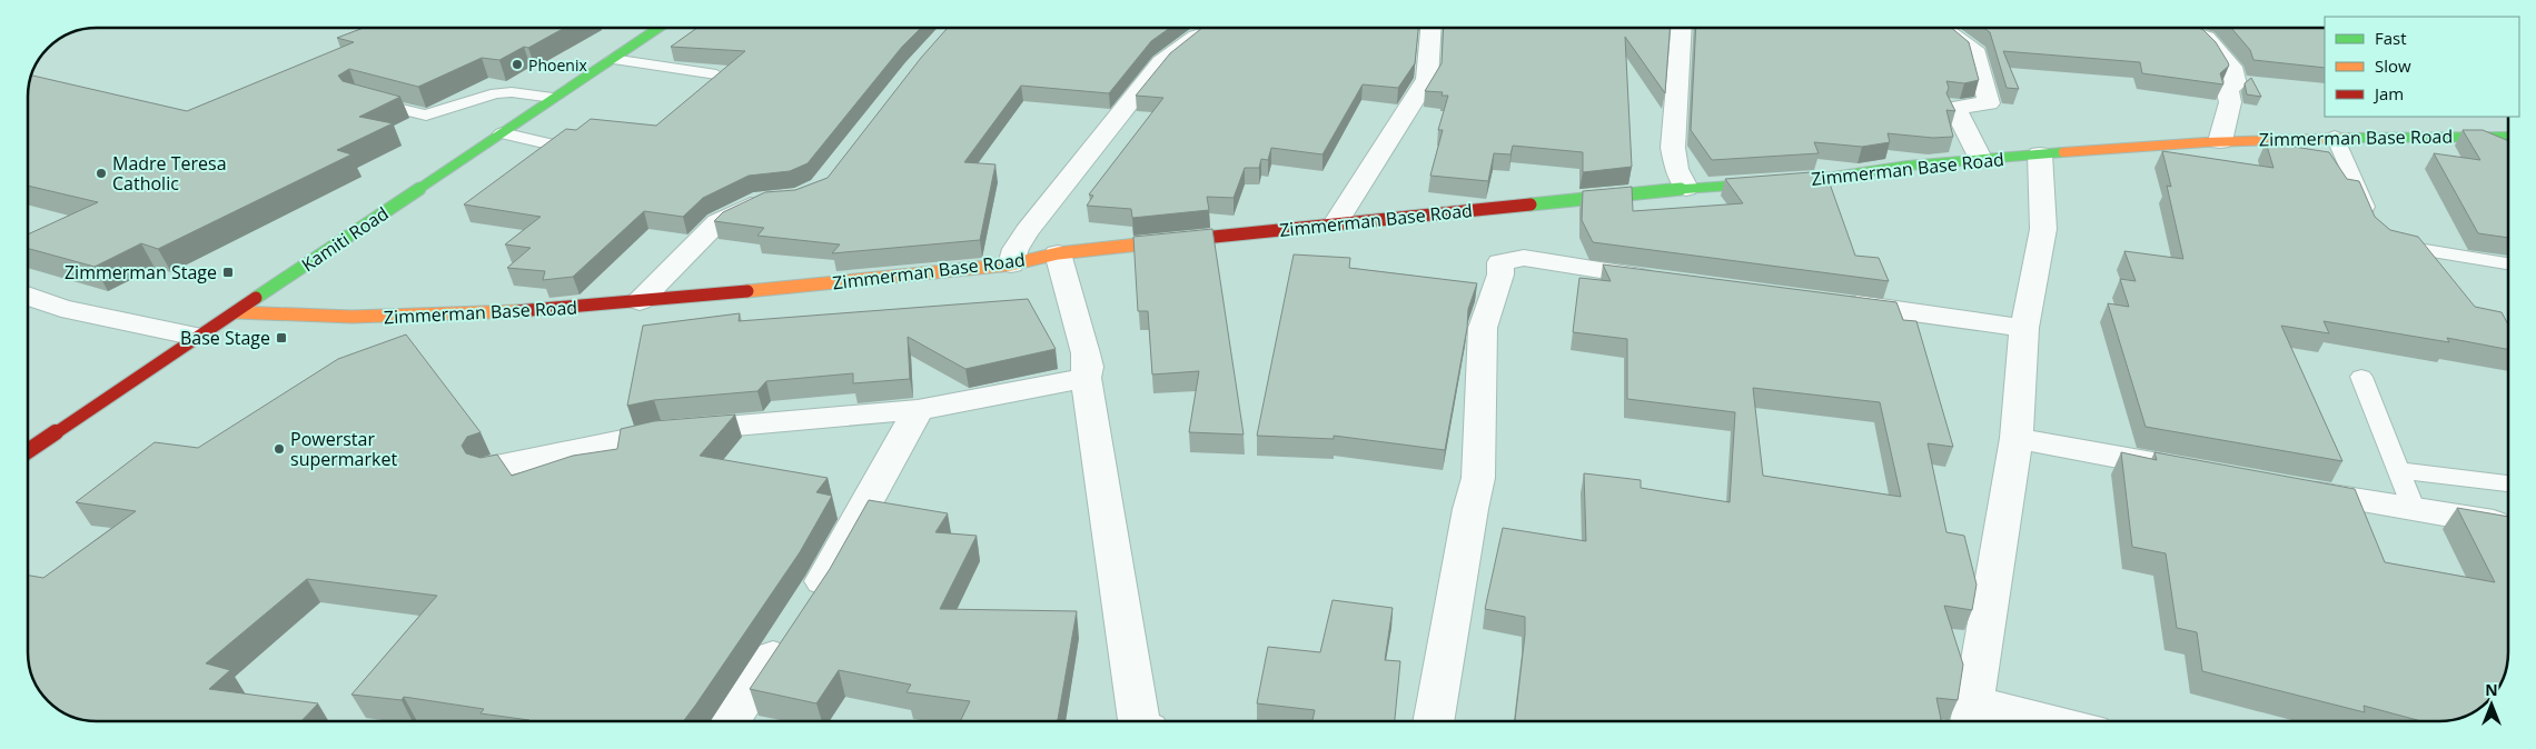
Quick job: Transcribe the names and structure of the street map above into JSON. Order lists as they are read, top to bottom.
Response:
{
  "streets": {
    "street": ["Zimmerman Base Road", "Kamiti Road"]
  },
  "crossings": [
    ["Zimmerman Base Road", "Kamiti Road"]
  ],
  "places": {
    "other": ["Phoenix", "Madre Teresa Catholic", "Powerstar supermarket"],
    "transit": ["Zimmerman Stage", "Base Stage"]
  },
  "legend": ["Fast", "Slow", "Jam"],
  "north": "top"
}
